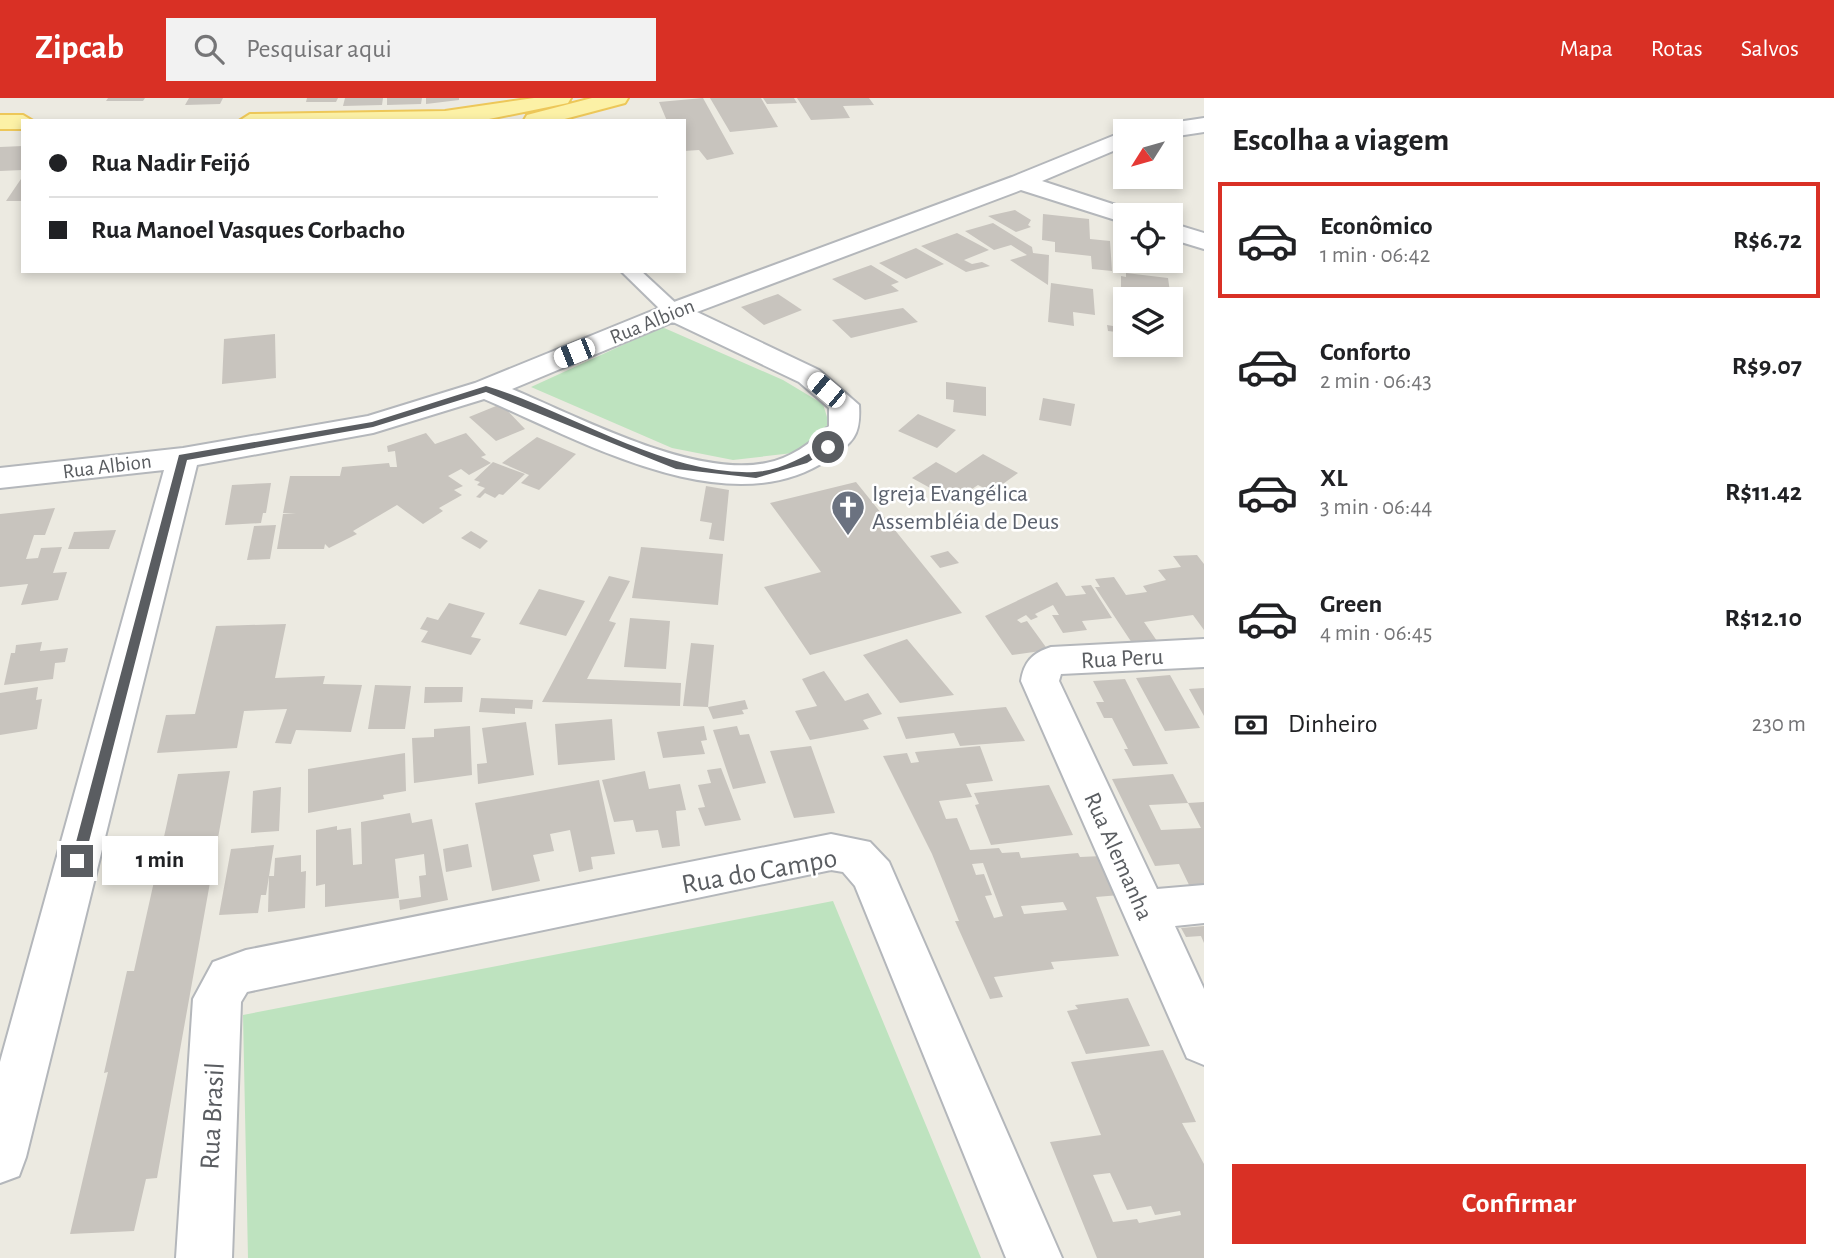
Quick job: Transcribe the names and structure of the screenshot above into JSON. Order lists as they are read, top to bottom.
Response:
{
  "streets": {
    "street": [
      "Rua Albion",
      "Rua Peru",
      "Rua Alemanha",
      "Rua do Campo",
      "Rua Brasil"
    ]
  },
  "crossings": [
    ["Rua Peru", "Rua Alemanha"],
    ["Rua do Campo", "Rua Brasil"]
  ],
  "places": {
    "church": ["Igreja Evangélica Assembléia de Deus"]
  },
  "north": "bottom left",
  "page": {
    "header": "Zipcab",
    "search": "Pesquisar aqui",
    "nav": ["Mapa", "Rotas", "Salvos"],
    "heading": "Escolha a viagem",
    "banner": ["Rua Nadir Feijó", "Rua Manoel Vasques Corbacho"],
    "list": [
      {
        "name": "Econômico",
        "note": "1 min · 06:42",
        "value": "R$6.72"
      },
      {
        "name": "Conforto",
        "note": "2 min · 06:43",
        "value": "R$9.07"
      },
      {
        "name": "XL",
        "note": "3 min · 06:44",
        "value": "R$11.42"
      },
      {
        "name": "Green",
        "note": "4 min · 06:45",
        "value": "R$12.10"
      }
    ],
    "pay": ["Dinheiro", "230 m"],
    "bubble": "1 min",
    "buttons": "Confirmar"
  }
}
